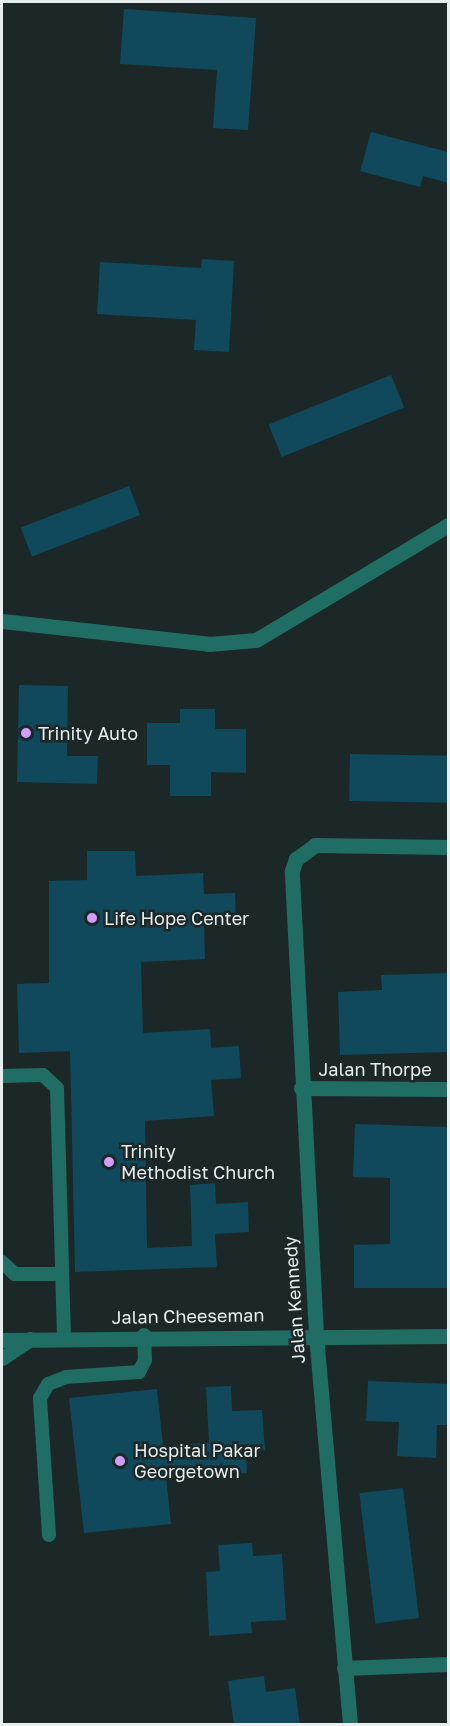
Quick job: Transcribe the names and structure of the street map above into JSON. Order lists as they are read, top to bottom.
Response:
{
  "streets": {
    "street": ["Jalan Thorpe", "Jalan Kennedy", "Jalan Cheeseman"]
  },
  "crossings": [
    ["Jalan Thorpe", "Jalan Kennedy"],
    ["Jalan Kennedy", "Jalan Cheeseman"]
  ],
  "places": [
    "Trinity Auto",
    "Life Hope Center",
    "Trinity Methodist Church",
    "Hospital Pakar Georgetown"
  ]
}
